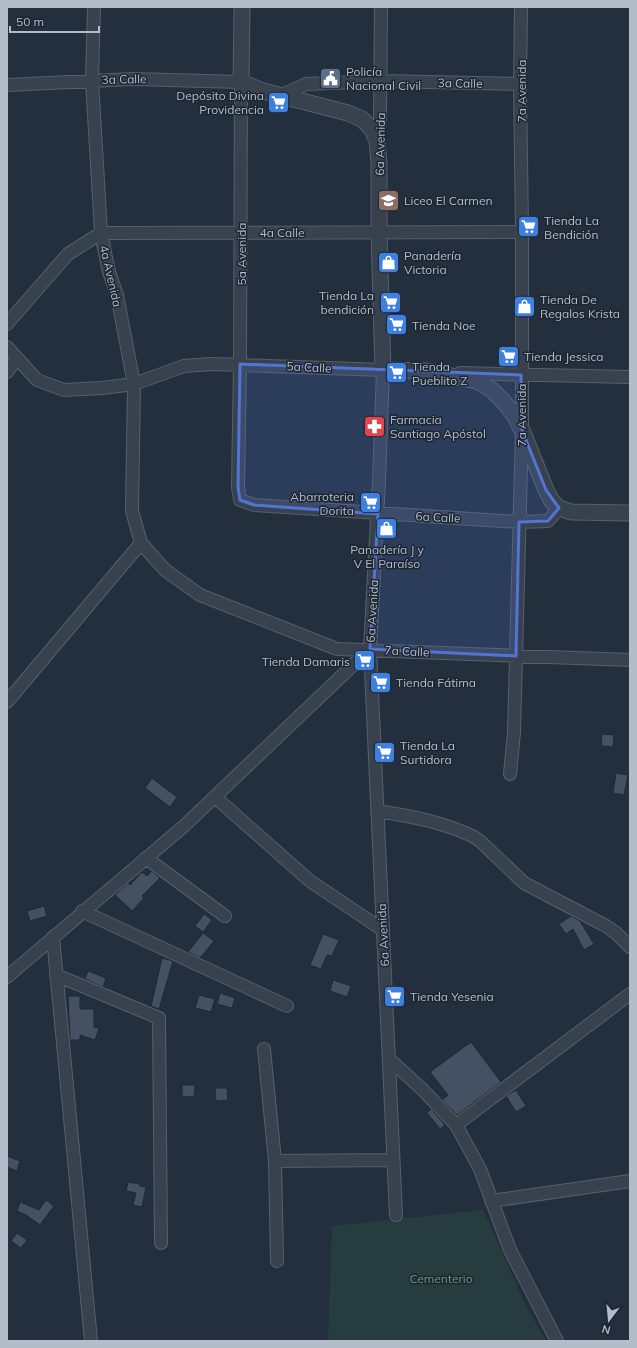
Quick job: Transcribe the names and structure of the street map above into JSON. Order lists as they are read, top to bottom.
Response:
{
  "streets": {
    "street": [
      "3a Calle",
      "7a Avenida",
      "6a Avenida",
      "4a Calle",
      "5a Avenida",
      "4a Avenida",
      "5a Calle",
      "6a Calle",
      "7a Calle"
    ]
  },
  "crossings": [
    ["3a Calle", "7a Avenida"],
    ["3a Calle", "6a Avenida"],
    ["3a Calle", "5a Avenida"],
    ["3a Calle", "4a Avenida"],
    ["7a Avenida", "4a Calle"],
    ["7a Avenida", "5a Calle"],
    ["7a Avenida", "6a Calle"],
    ["7a Avenida", "7a Calle"],
    ["6a Avenida", "4a Calle"],
    ["6a Avenida", "5a Calle"],
    ["6a Avenida", "6a Calle"],
    ["6a Avenida", "7a Calle"],
    ["4a Calle", "5a Avenida"],
    ["4a Calle", "4a Avenida"],
    ["5a Avenida", "5a Calle"],
    ["5a Avenida", "6a Calle"],
    ["4a Avenida", "5a Calle"],
    ["4a Avenida", "7a Calle"]
  ],
  "parks": ["Cementerio"],
  "places": {
    "public building": ["Policía Nacional Civil"],
    "supermarket": [
      "Depósito Divina Providencia",
      "Tienda La Bendición",
      "Tienda La bendición",
      "Tienda Noe",
      "Tienda Jessica",
      "Tienda Pueblito Z",
      "Abarroteria Dorita",
      "Tienda Damaris",
      "Tienda Fátima",
      "Tienda La Surtidora",
      "Tienda Yesenia"
    ],
    "school or university": ["Liceo El Carmen"],
    "shop": ["Panadería Victoria", "Tienda De Regalos Krista", "Panadería J y V El Paraíso"],
    "pharmacy": ["Farmacia Santiago Apóstol"]
  },
  "scale_bar": "50 m",
  "north": "bottom"
}
